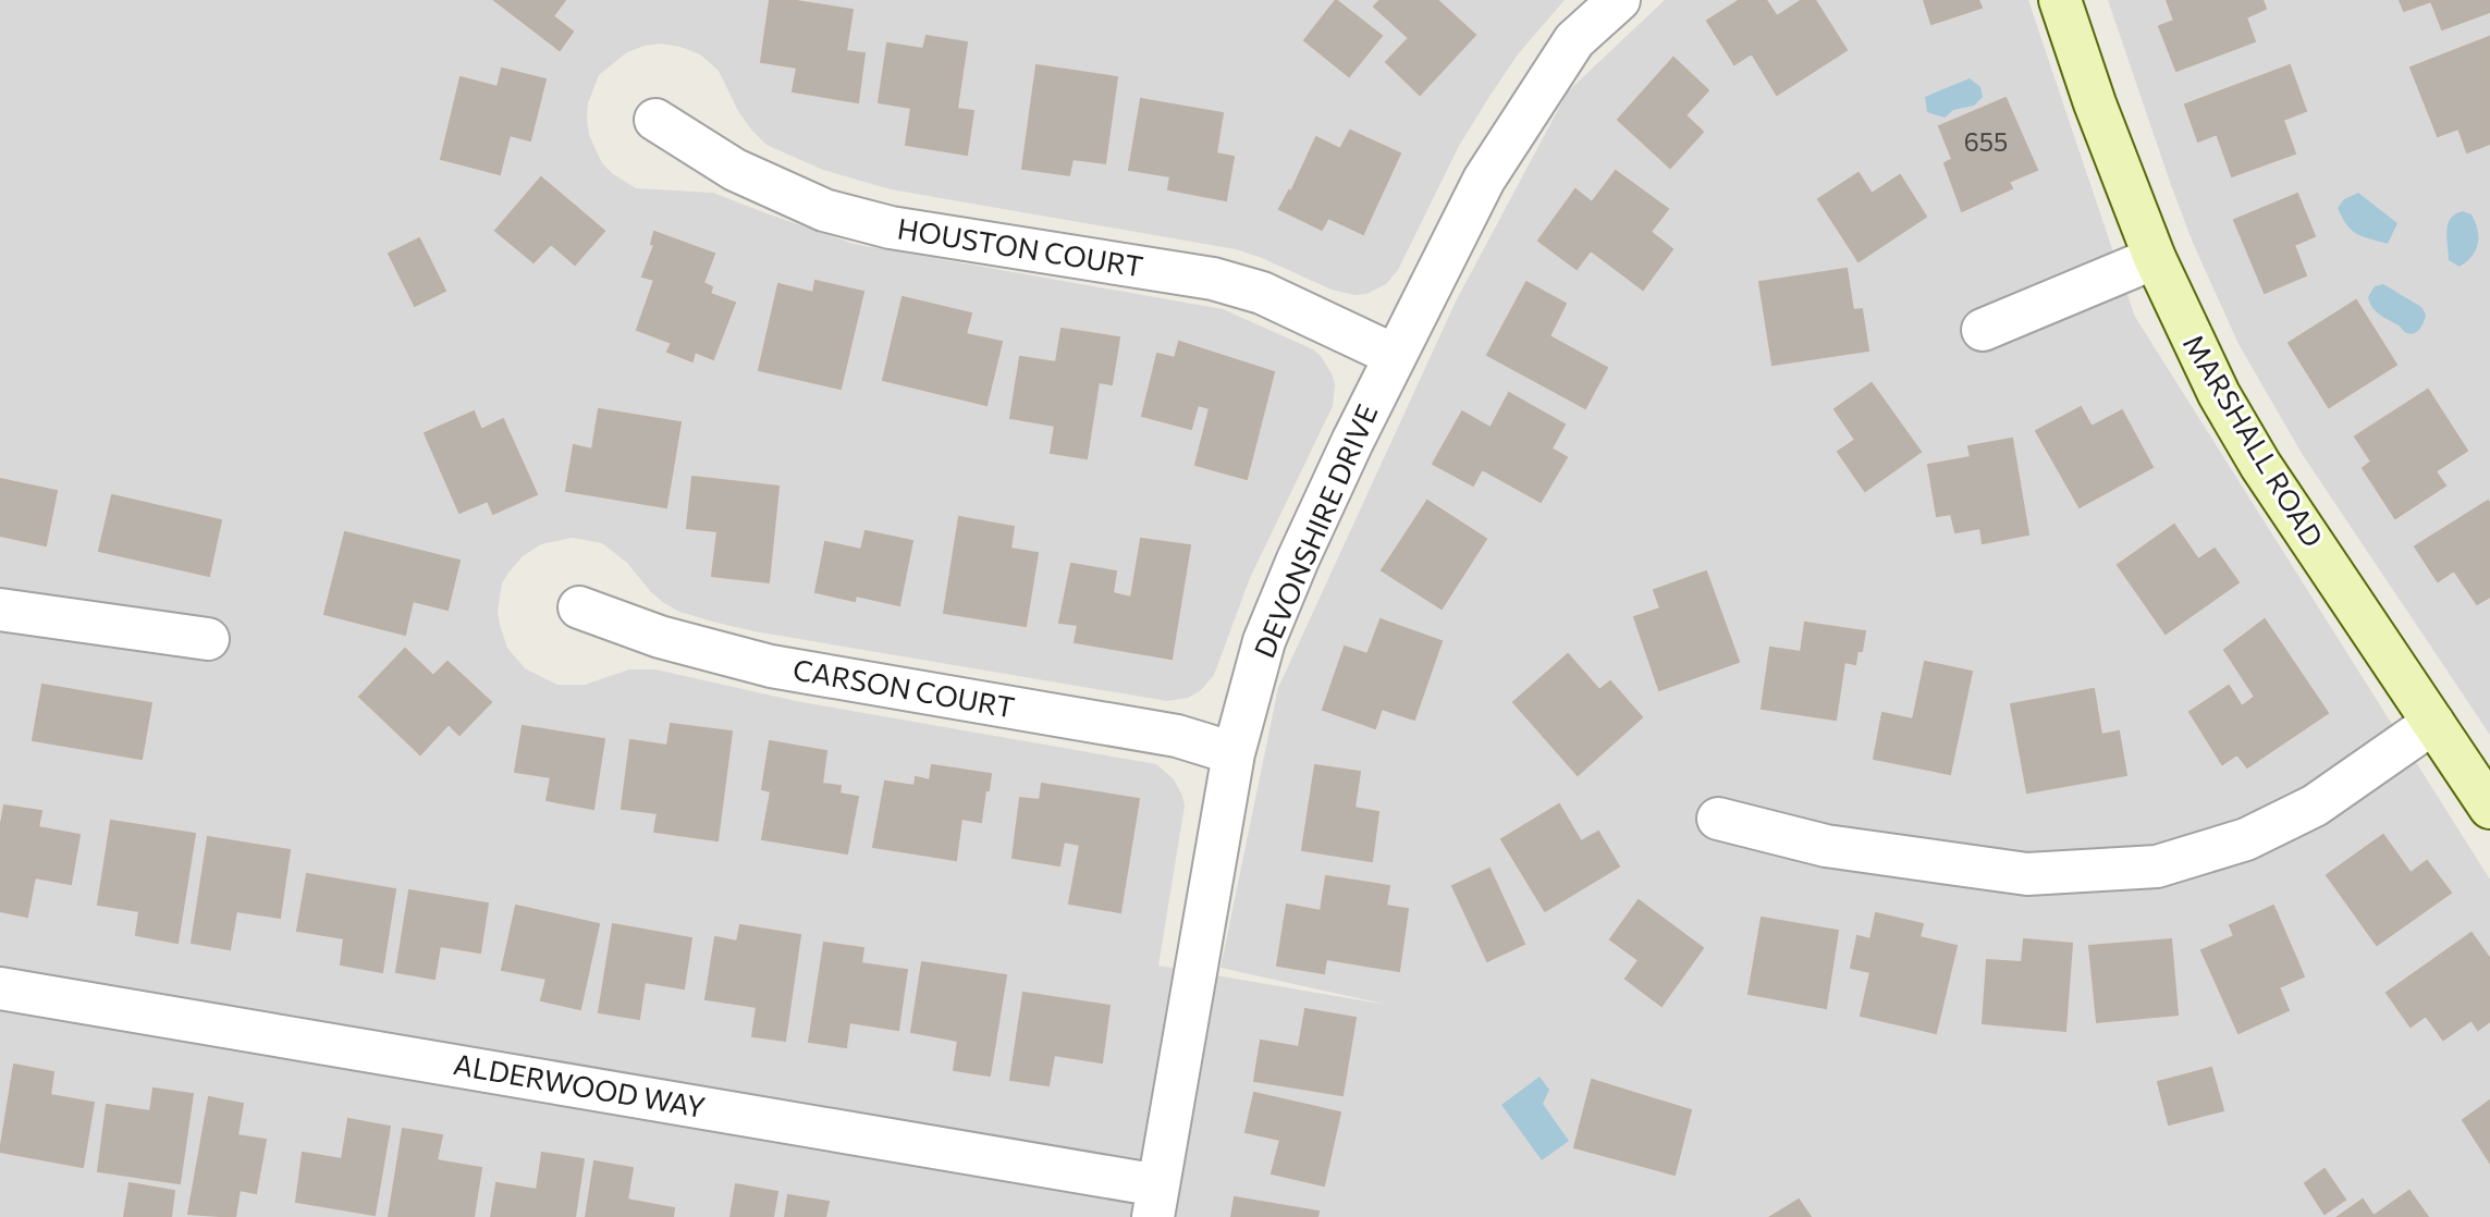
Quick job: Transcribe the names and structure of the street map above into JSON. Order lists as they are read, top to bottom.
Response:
{
  "streets": {
    "street": [
      "HOUSTON COURT",
      "MARSHALL ROAD",
      "DEVONSHIRE DRIVE",
      "CARSON COURT",
      "ALDERWOOD WAY"
    ]
  },
  "crossings": [
    ["HOUSTON COURT", "DEVONSHIRE DRIVE"],
    ["DEVONSHIRE DRIVE", "CARSON COURT"],
    ["DEVONSHIRE DRIVE", "ALDERWOOD WAY"]
  ],
  "house_numbers": ["655"]
}
